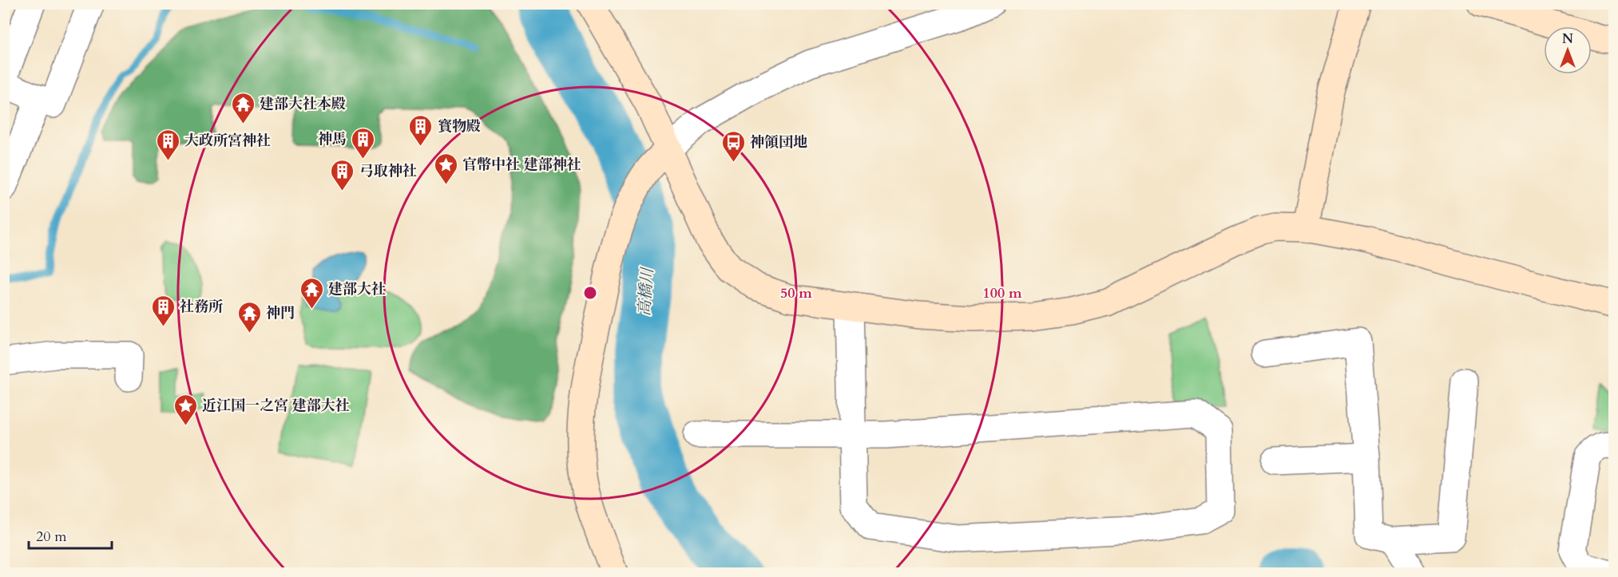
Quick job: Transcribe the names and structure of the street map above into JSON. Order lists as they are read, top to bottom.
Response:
{
  "water": ["高橋川"],
  "places": {
    "temple": ["建部大社本殿", "建部大社", "神門"],
    "building": [
      "寳物殿",
      "神馬",
      "大政所宮神社",
      "弓取神社",
      "社務所"
    ],
    "bus stop": ["神領団地"],
    "place": ["官幣中社 建部神社", "近江国一之宮 建部大社"]
  },
  "scale_bar": "20 m",
  "north": "top",
  "rings": ["50 m", "100 m"]
}
